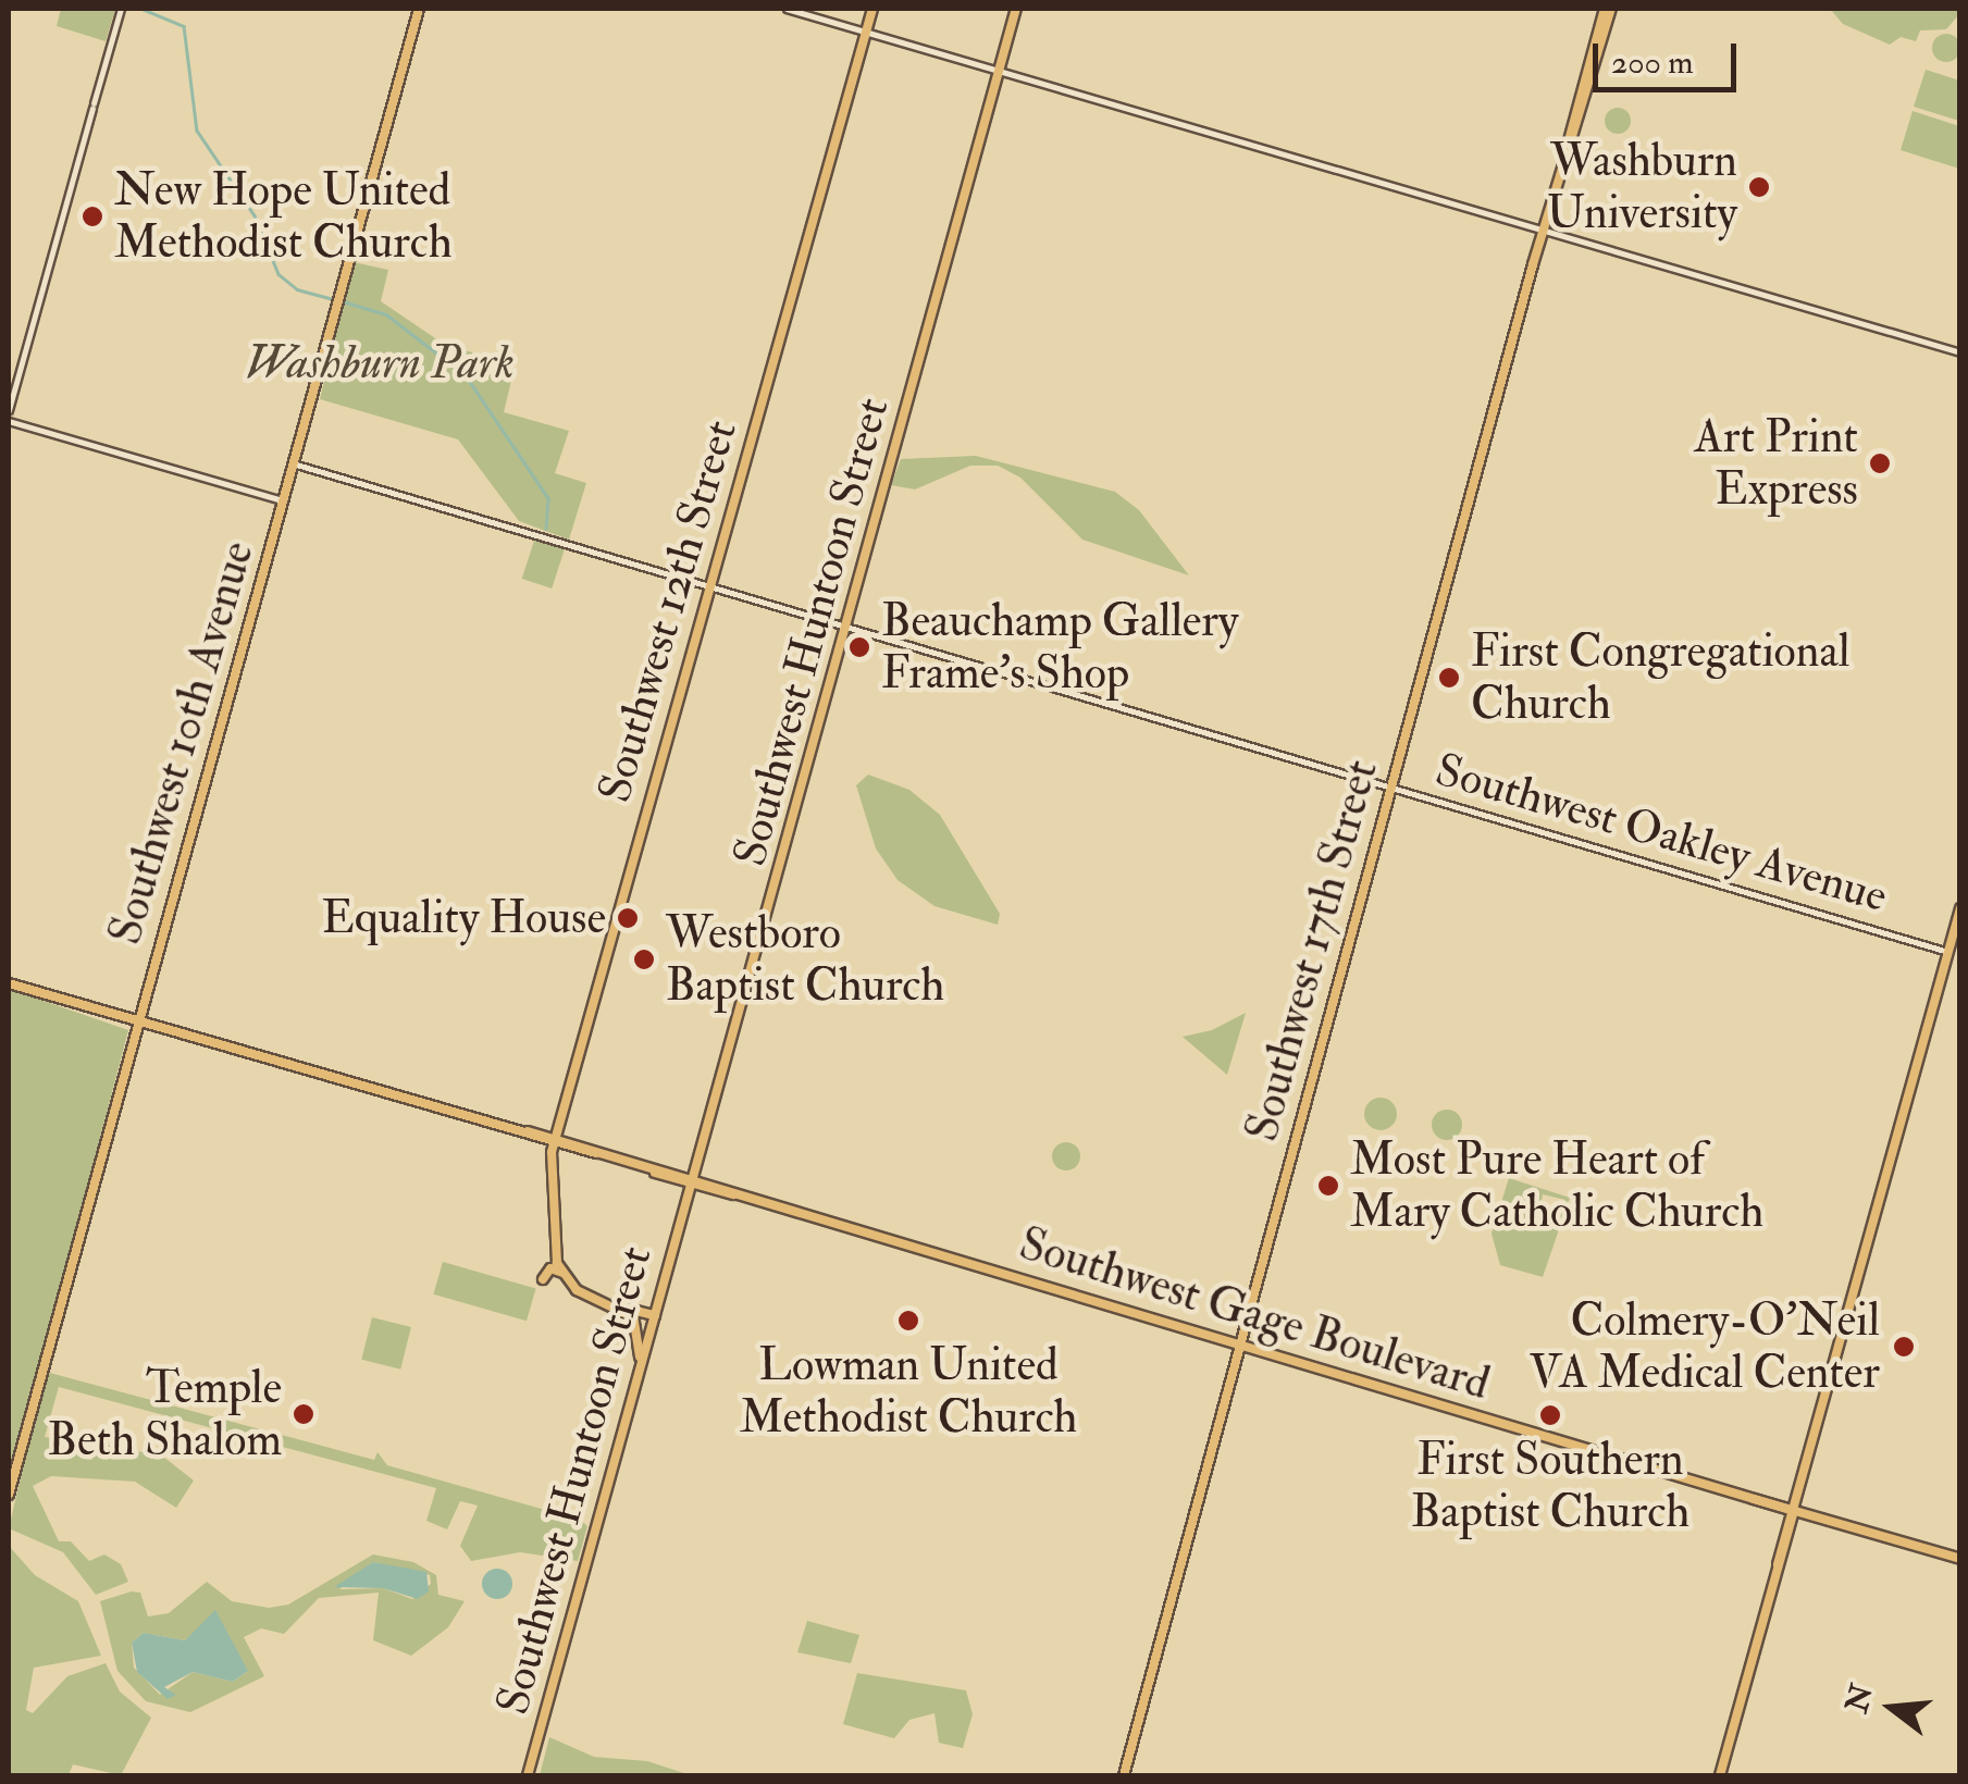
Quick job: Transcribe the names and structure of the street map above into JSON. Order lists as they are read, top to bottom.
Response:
{
  "streets": {
    "main road": [
      "Southwest 12th Street",
      "Southwest Huntoon Street",
      "Southwest 10th Avenue",
      "Southwest 17th Street",
      "Southwest Gage Boulevard"
    ],
    "street": ["Southwest Oakley Avenue"]
  },
  "crossings": [
    ["Southwest 12th Street", "Southwest Oakley Avenue"],
    ["Southwest 12th Street", "Southwest Gage Boulevard"],
    ["Southwest Huntoon Street", "Southwest Oakley Avenue"],
    ["Southwest Huntoon Street", "Southwest Gage Boulevard"],
    ["Southwest 10th Avenue", "Southwest Oakley Avenue"],
    ["Southwest 10th Avenue", "Southwest Gage Boulevard"],
    ["Southwest Oakley Avenue", "Southwest 17th Street"],
    ["Southwest 17th Street", "Southwest Gage Boulevard"]
  ],
  "parks": ["Washburn Park"],
  "places": [
    "Washburn University",
    "New Hope United Methodist Church",
    "Art Print Express",
    "Beauchamp Gallery Frame's Shop",
    "First Congregational Church",
    "Equality House",
    "Westboro Baptist Church",
    "Most Pure Heart of Mary Catholic Church",
    "Lowman United Methodist Church",
    "Colmery-O'Neil VA Medical Center",
    "Temple Beth Shalom",
    "First Southern Baptist Church"
  ],
  "scale_bar": "200 m",
  "north": "left"
}
